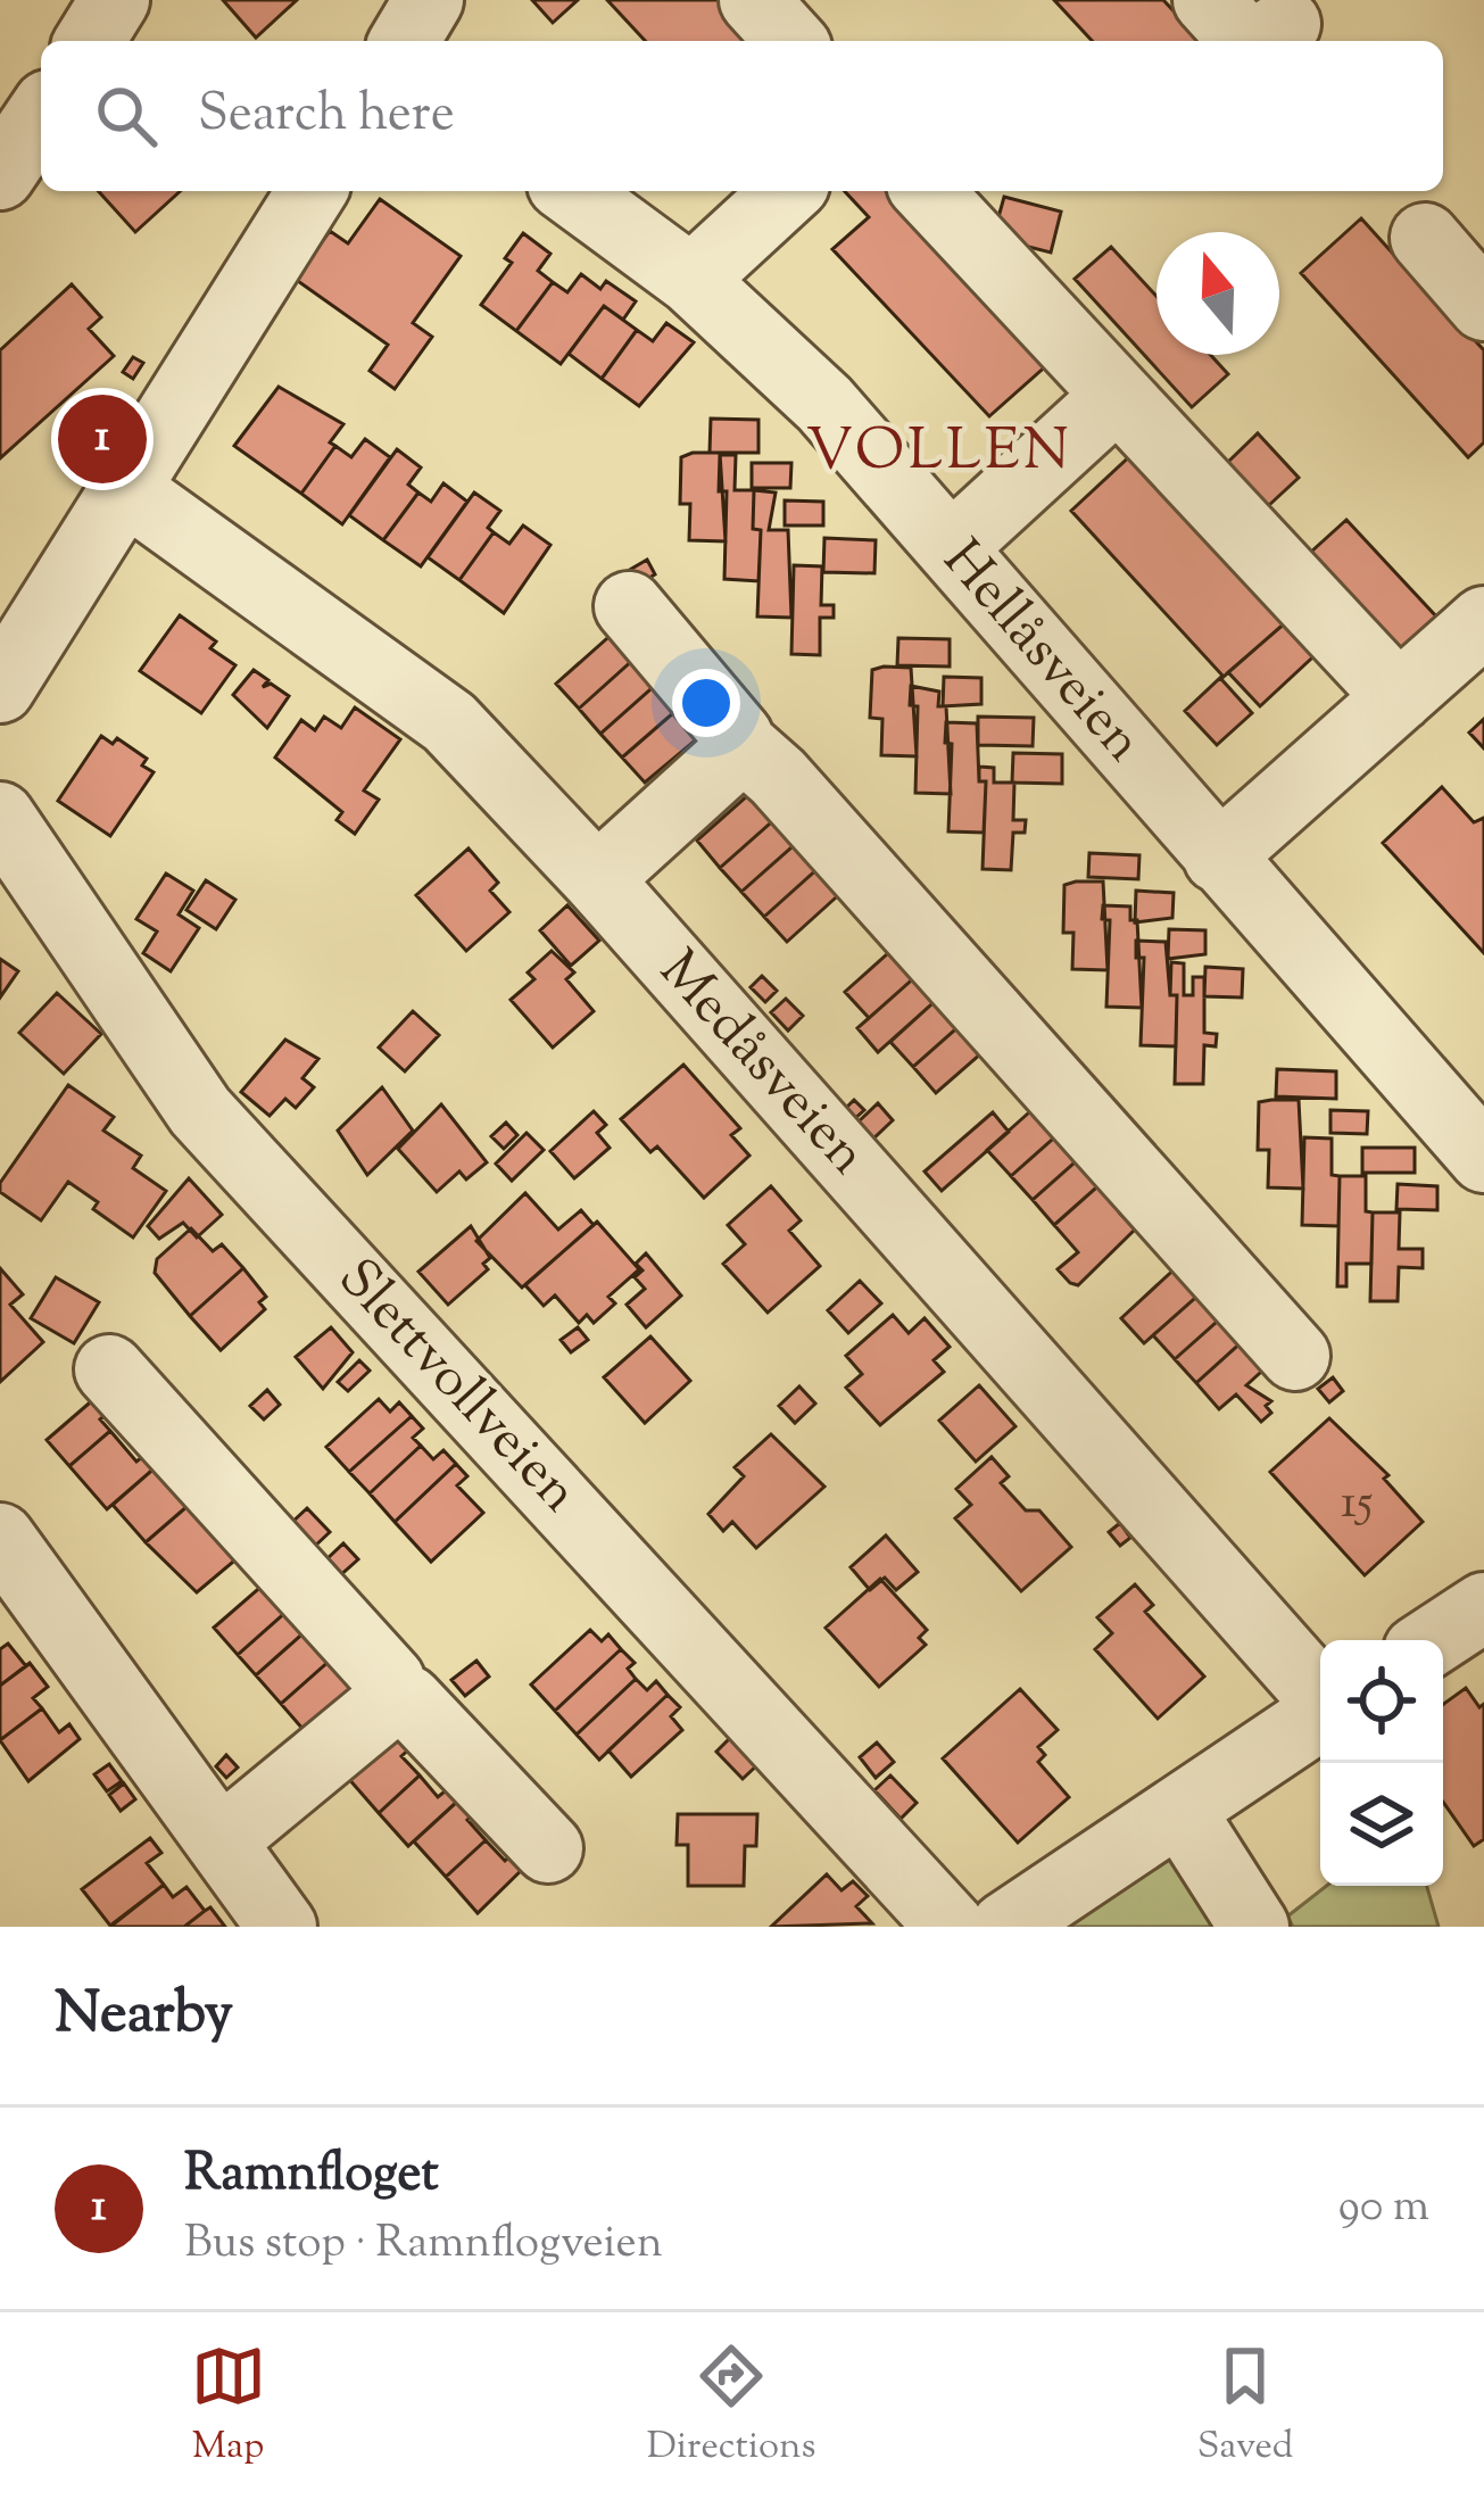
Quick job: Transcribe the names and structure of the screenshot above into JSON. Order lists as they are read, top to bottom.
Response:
{
  "streets": {
    "street": ["Hellåsveien", "Medåsveien", "Slettvollveien"]
  },
  "districts": ["VOLLEN"],
  "house_numbers": ["15"],
  "north": "top",
  "page": {
    "search": "Search here",
    "pins": "1",
    "heading": "Nearby",
    "list": [
      {
        "mark": "1",
        "name": "Ramnfloget",
        "note": "Bus stop · Ramnflogveien",
        "value": "90 m"
      }
    ],
    "nav": ["Map", "Directions", "Saved"]
  }
}
